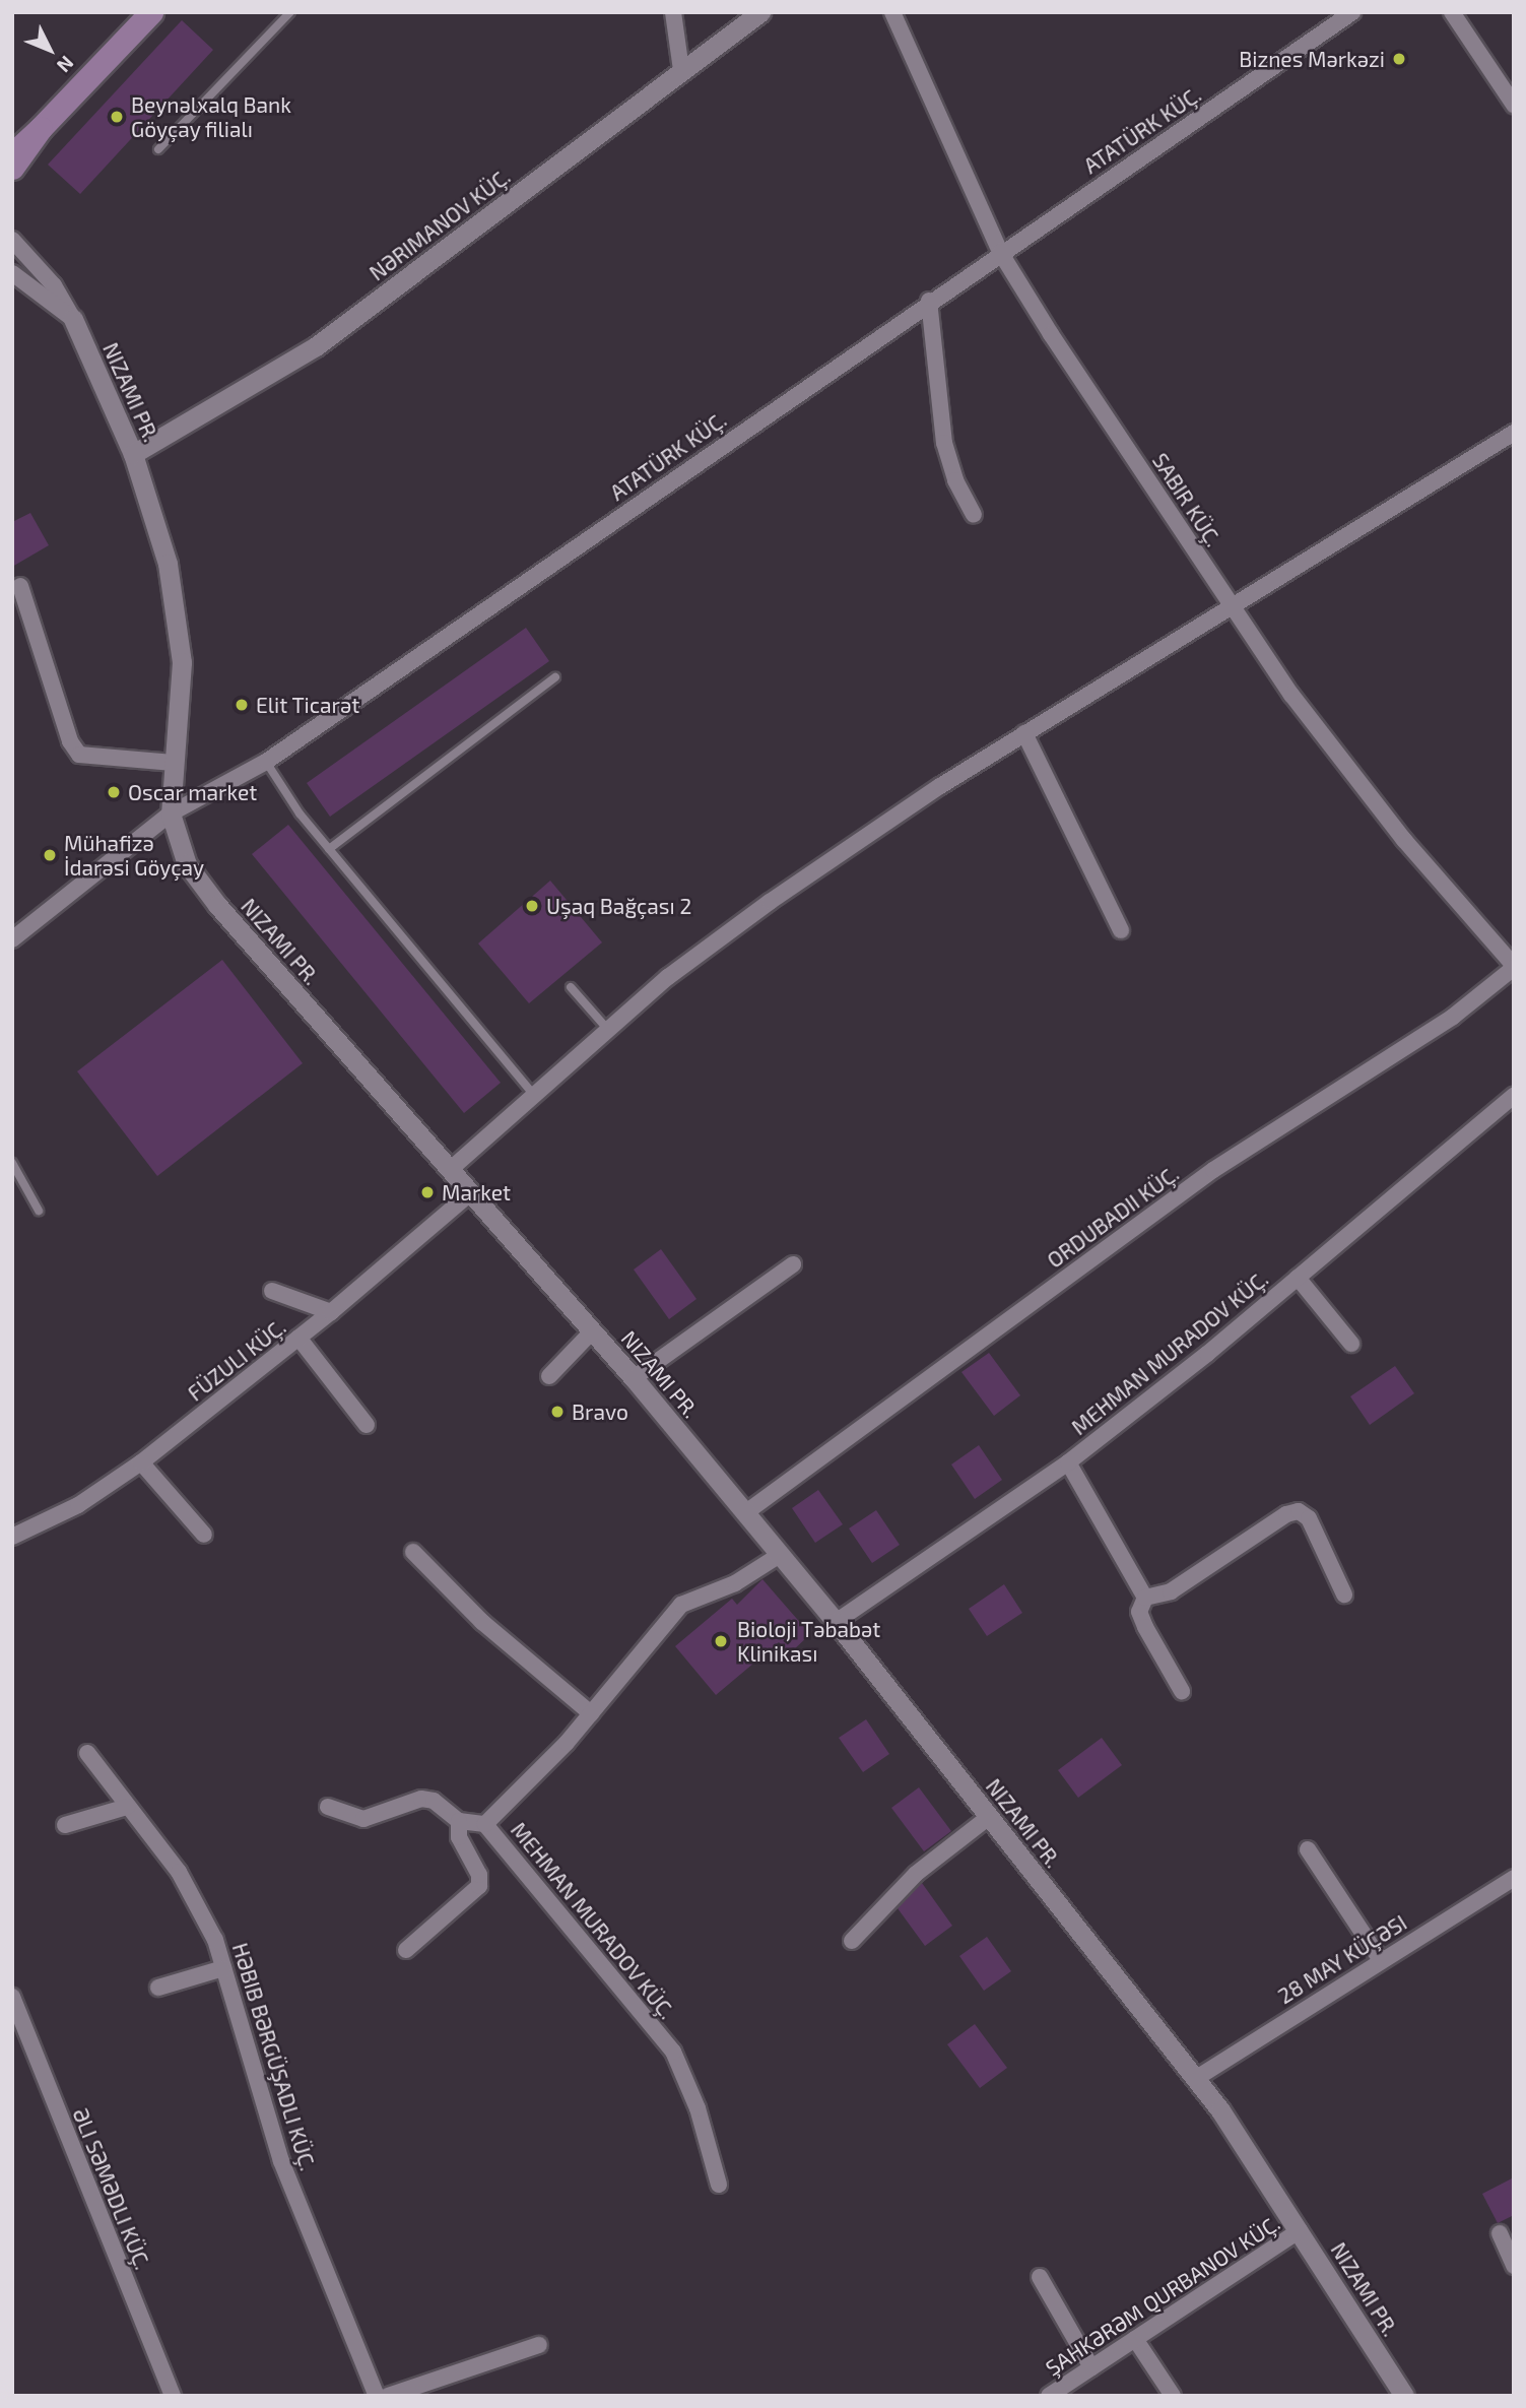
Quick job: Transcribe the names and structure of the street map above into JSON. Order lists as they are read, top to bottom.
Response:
{
  "streets": {
    "street": [
      "ATATÜRK KÜÇ.",
      "NƏRIMANOV KÜÇ.",
      "NIZAMI PR.",
      "SABIR KÜÇ.",
      "ORDUBADII KÜÇ.",
      "MEHMAN MURADOV KÜÇ.",
      "FÜZULI KÜÇ.",
      "28 MAY KÜÇƏSI",
      "ƏLI SƏMƏDLI KÜÇ.",
      "ŞAHKƏRƏM QURBANOV KÜÇ."
    ]
  },
  "crossings": [
    ["ATATÜRK KÜÇ.", "NIZAMI PR."],
    ["ATATÜRK KÜÇ.", "SABIR KÜÇ."],
    ["NƏRIMANOV KÜÇ.", "NIZAMI PR."],
    ["NIZAMI PR.", "ORDUBADII KÜÇ."],
    ["NIZAMI PR.", "MEHMAN MURADOV KÜÇ."],
    ["NIZAMI PR.", "FÜZULI KÜÇ."],
    ["NIZAMI PR.", "28 MAY KÜÇƏSI"],
    ["NIZAMI PR.", "ŞAHKƏRƏM QURBANOV KÜÇ."],
    ["SABIR KÜÇ.", "ORDUBADII KÜÇ."]
  ],
  "places": [
    "Biznes Mərkəzi",
    "Beynəlxalq Bank Göyçay filialı",
    "Elit Ticarət",
    "Oscar market",
    "Mühafizə İdarəsi Göyçay",
    "Uşaq Bağçası 2",
    "Market",
    "Bravo",
    "Bioloji Təbabət Klinikası"
  ],
  "north": "bottom right"
}
